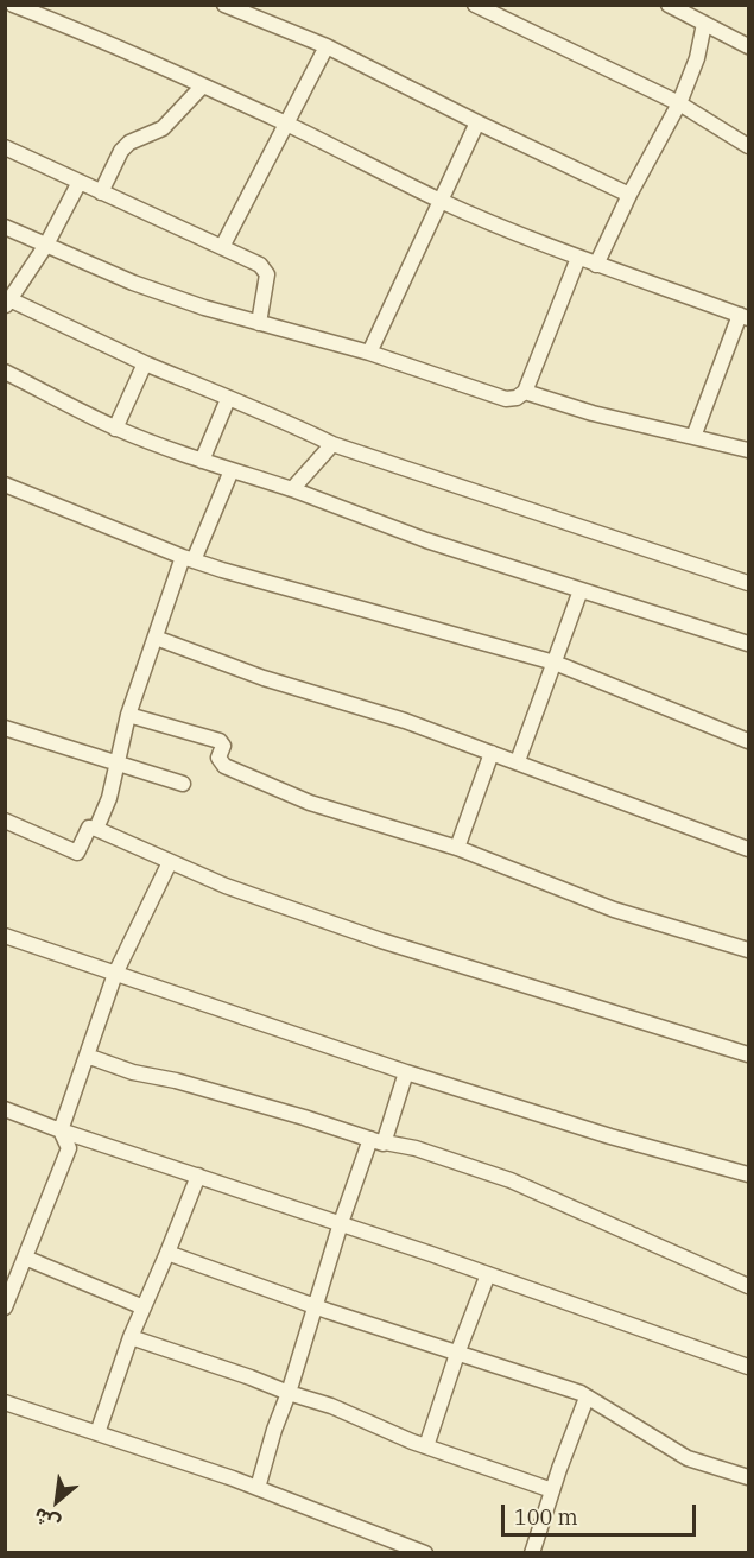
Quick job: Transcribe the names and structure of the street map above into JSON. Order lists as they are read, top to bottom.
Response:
{
  "scale_bar": "100 m",
  "north": "bottom left"
}
